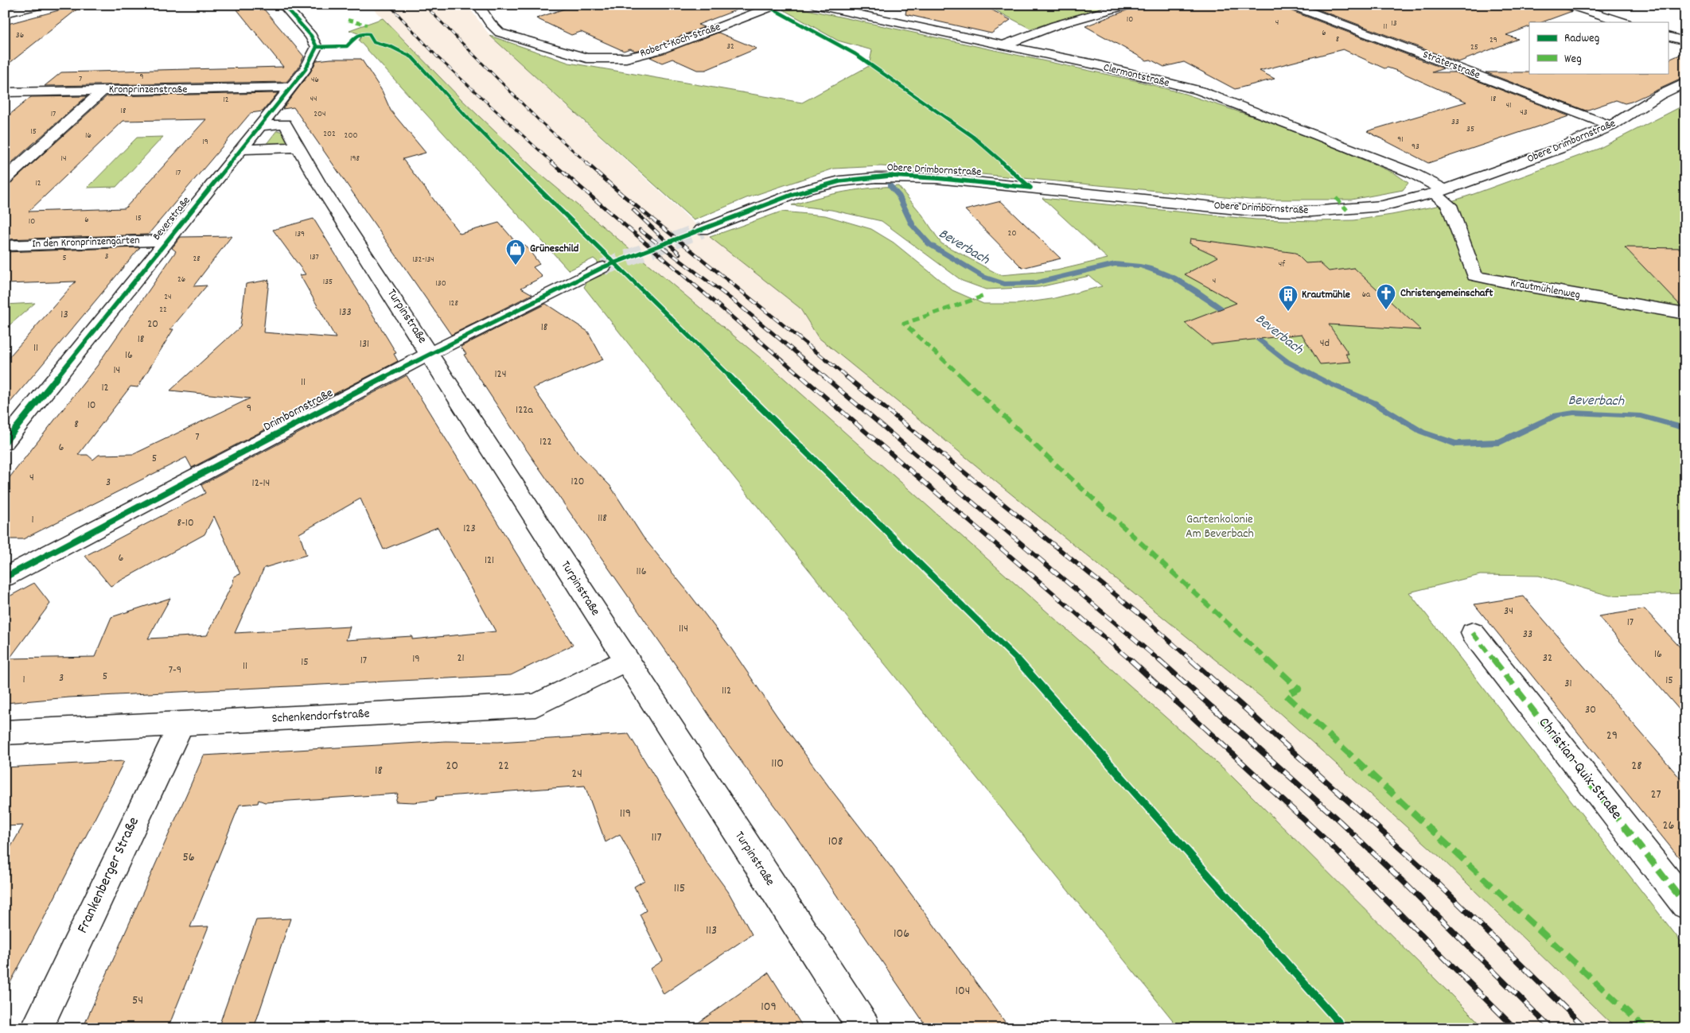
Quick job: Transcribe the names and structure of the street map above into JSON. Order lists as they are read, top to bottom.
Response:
{
  "streets": {
    "street": [
      "Robert-Koch-Straße",
      "Sträterstraße",
      "Clermontstraße",
      "Kronprinzenstraße",
      "Obere Drimbornstraße",
      "Beverstraße",
      "In den Kronprinzengärten",
      "Krautmühlenweg",
      "Turpinstraße",
      "Drimbornstraße",
      "Schenkendorfstraße",
      "Christian-Quix-Straße",
      "Frankenberger Straße"
    ]
  },
  "crossings": [
    ["Sträterstraße", "Obere Drimbornstraße"],
    ["Clermontstraße", "Obere Drimbornstraße"],
    ["Clermontstraße", "Krautmühlenweg"],
    ["Kronprinzenstraße", "Beverstraße"],
    ["Obere Drimbornstraße", "Krautmühlenweg"],
    ["Beverstraße", "In den Kronprinzengärten"],
    ["Beverstraße", "Turpinstraße"],
    ["Turpinstraße", "Drimbornstraße"],
    ["Turpinstraße", "Schenkendorfstraße"],
    ["Schenkendorfstraße", "Frankenberger Straße"]
  ],
  "water": ["Beverbach"],
  "parks": ["Gartenkolonie Am Beverbach"],
  "places": {
    "shop": ["Grüneschild"],
    "church": ["Christengemeinschaft"],
    "building": ["Krautmühle"]
  },
  "house_numbers": [
    "10",
    "4",
    "13",
    "11",
    "6",
    "36",
    "8",
    "29",
    "32",
    "25",
    "9",
    "7",
    "46",
    "44",
    "18",
    "12",
    "41",
    "18",
    "43",
    "17",
    "204",
    "33",
    "35",
    "15",
    "202",
    "16",
    "200",
    "91",
    "19",
    "93",
    "14",
    "198",
    "17",
    "12",
    "15",
    "6",
    "10",
    "20",
    "139",
    "3",
    "137",
    "5",
    "28",
    "132-134",
    "4f",
    "26",
    "4",
    "135",
    "130",
    "6a",
    "24",
    "128",
    "22",
    "133",
    "13",
    "20",
    "18",
    "18",
    "4d",
    "131",
    "11",
    "16",
    "14",
    "124",
    "11",
    "12",
    "10",
    "9",
    "122a",
    "8",
    "7",
    "122",
    "6",
    "5",
    "4",
    "120",
    "3",
    "12-14",
    "118",
    "1",
    "8-10",
    "123",
    "6",
    "121",
    "116",
    "34",
    "17",
    "114",
    "33",
    "16",
    "21",
    "32",
    "19",
    "17",
    "15",
    "11",
    "7-9",
    "5",
    "3",
    "1",
    "15",
    "31",
    "112",
    "30",
    "29",
    "110",
    "20",
    "22",
    "28",
    "18",
    "24",
    "27",
    "119",
    "26",
    "117",
    "108",
    "56",
    "115",
    "113",
    "106",
    "104",
    "54",
    "109"
  ],
  "legend": ["Radweg", "Weg"]
}
